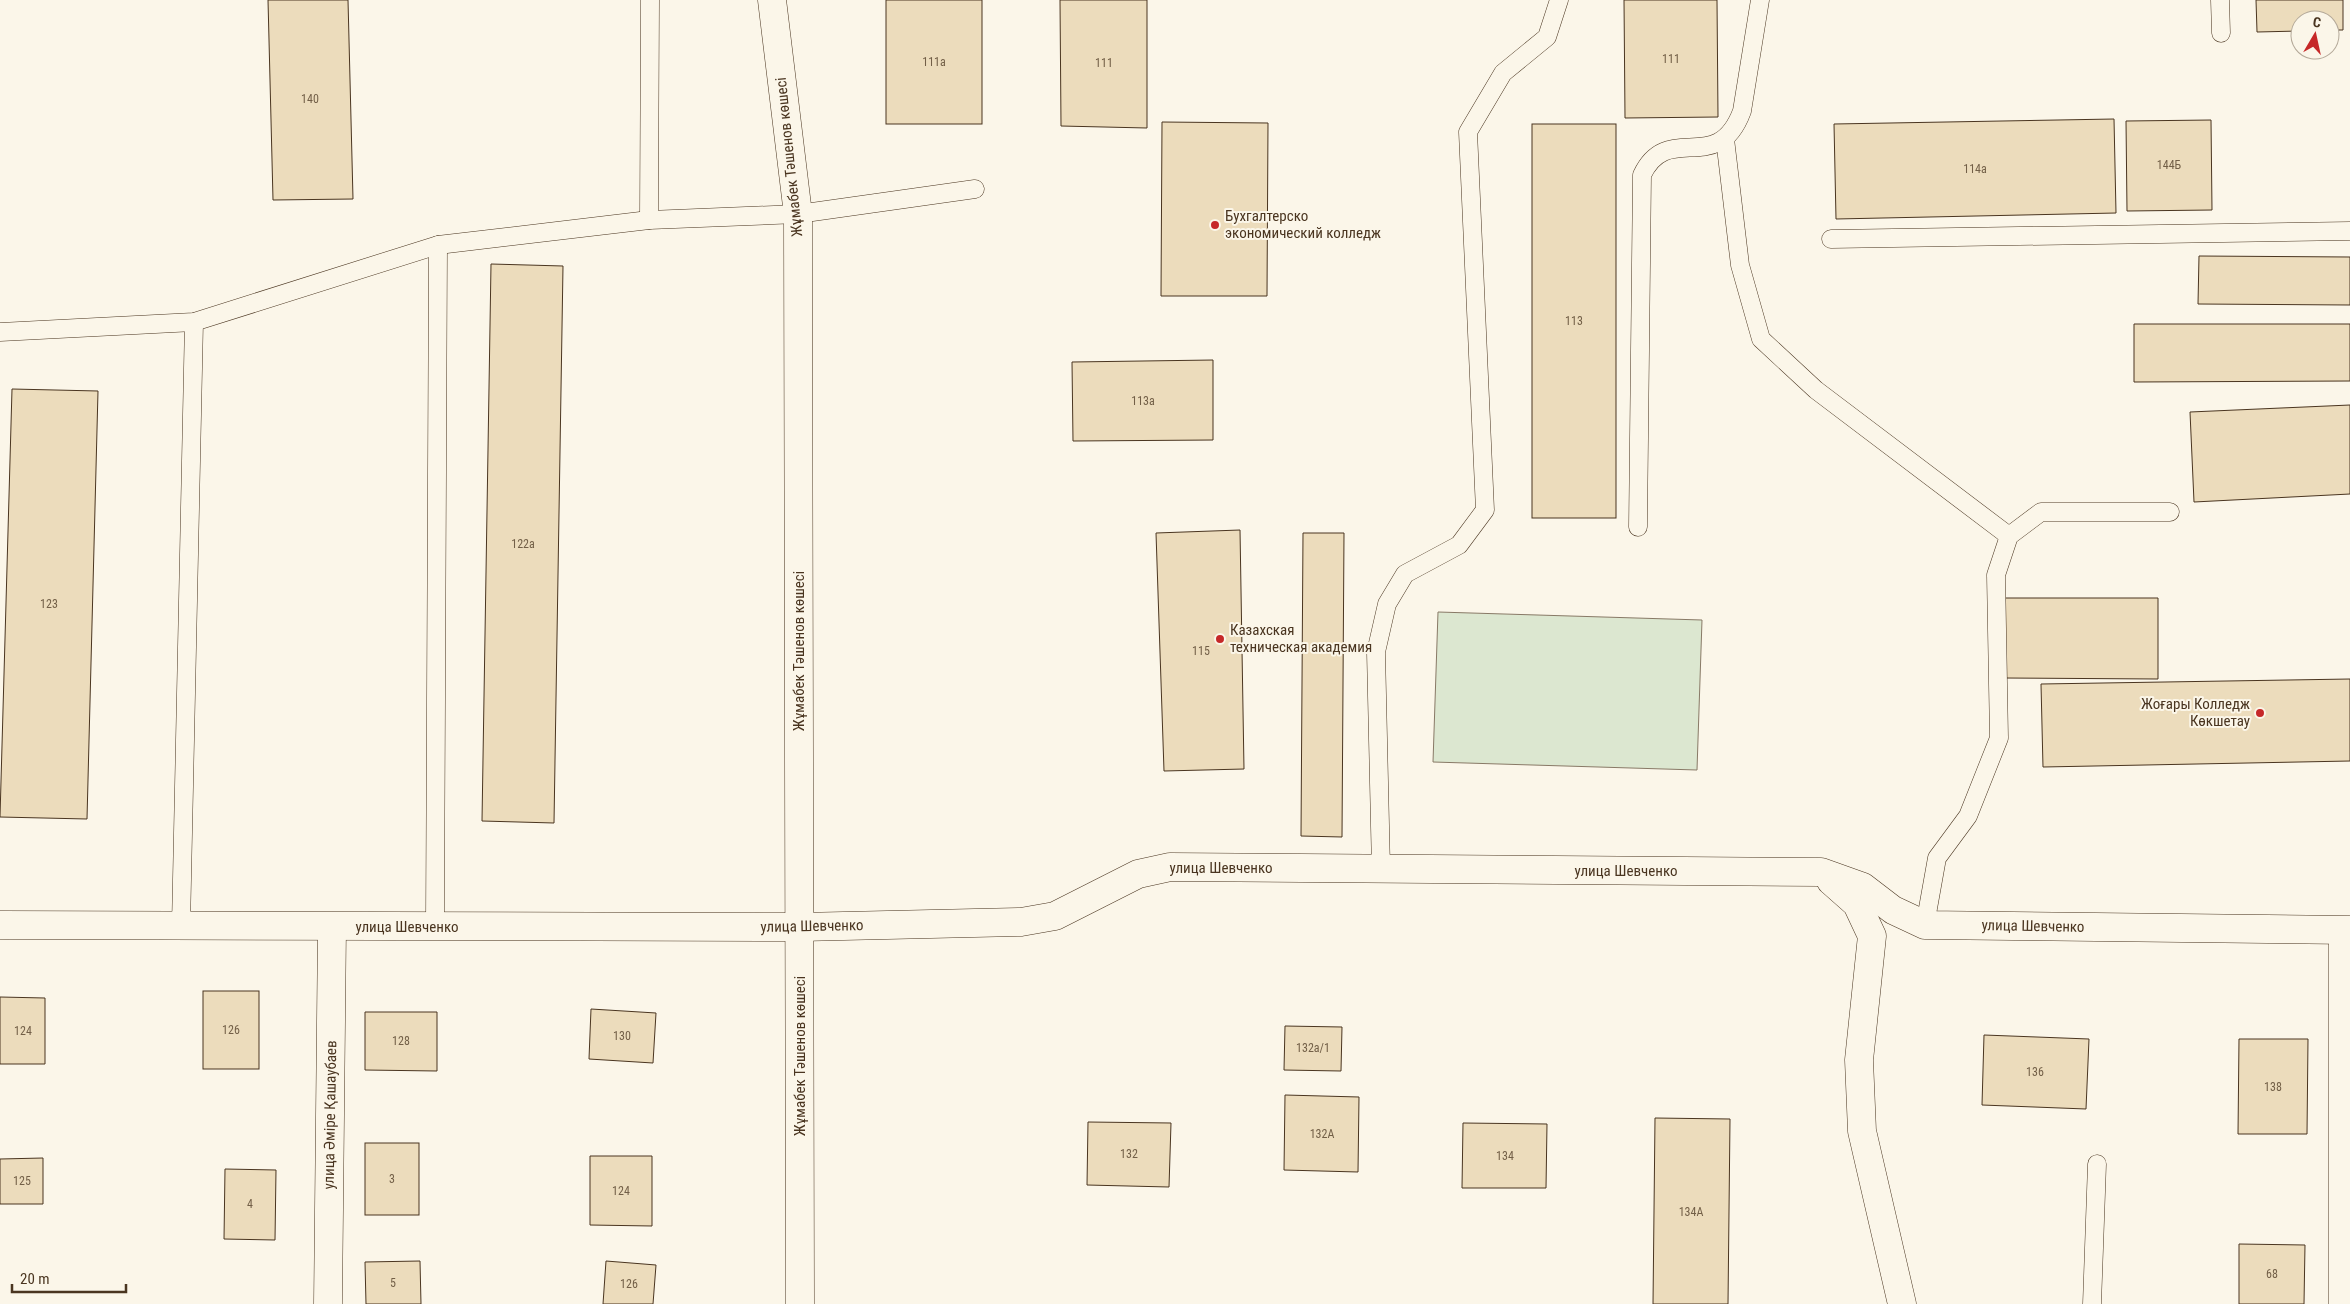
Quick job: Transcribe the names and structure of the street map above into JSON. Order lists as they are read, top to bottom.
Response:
{
  "streets": {
    "street": ["Жұмабек Тәшенов көшесі", "улица Шевченко", "улица Әміре Қашаубаев"]
  },
  "crossings": [
    ["Жұмабек Тәшенов көшесі", "улица Шевченко"],
    ["улица Шевченко", "улица Әміре Қашаубаев"]
  ],
  "places": ["Бухгалтерско экономический колледж", "Казахская техническая академия", "Жоғары Колледж Көкшетау"],
  "house_numbers": [
    "111",
    "111а",
    "111",
    "140",
    "144Б",
    "114а",
    "113",
    "113а",
    "122а",
    "123",
    "115",
    "126",
    "124",
    "130",
    "128",
    "132а/1",
    "136",
    "138",
    "132А",
    "132",
    "134",
    "3",
    "125",
    "124",
    "4",
    "134А",
    "68",
    "5",
    "126"
  ],
  "scale_bar": "20 m",
  "north": "top"
}
